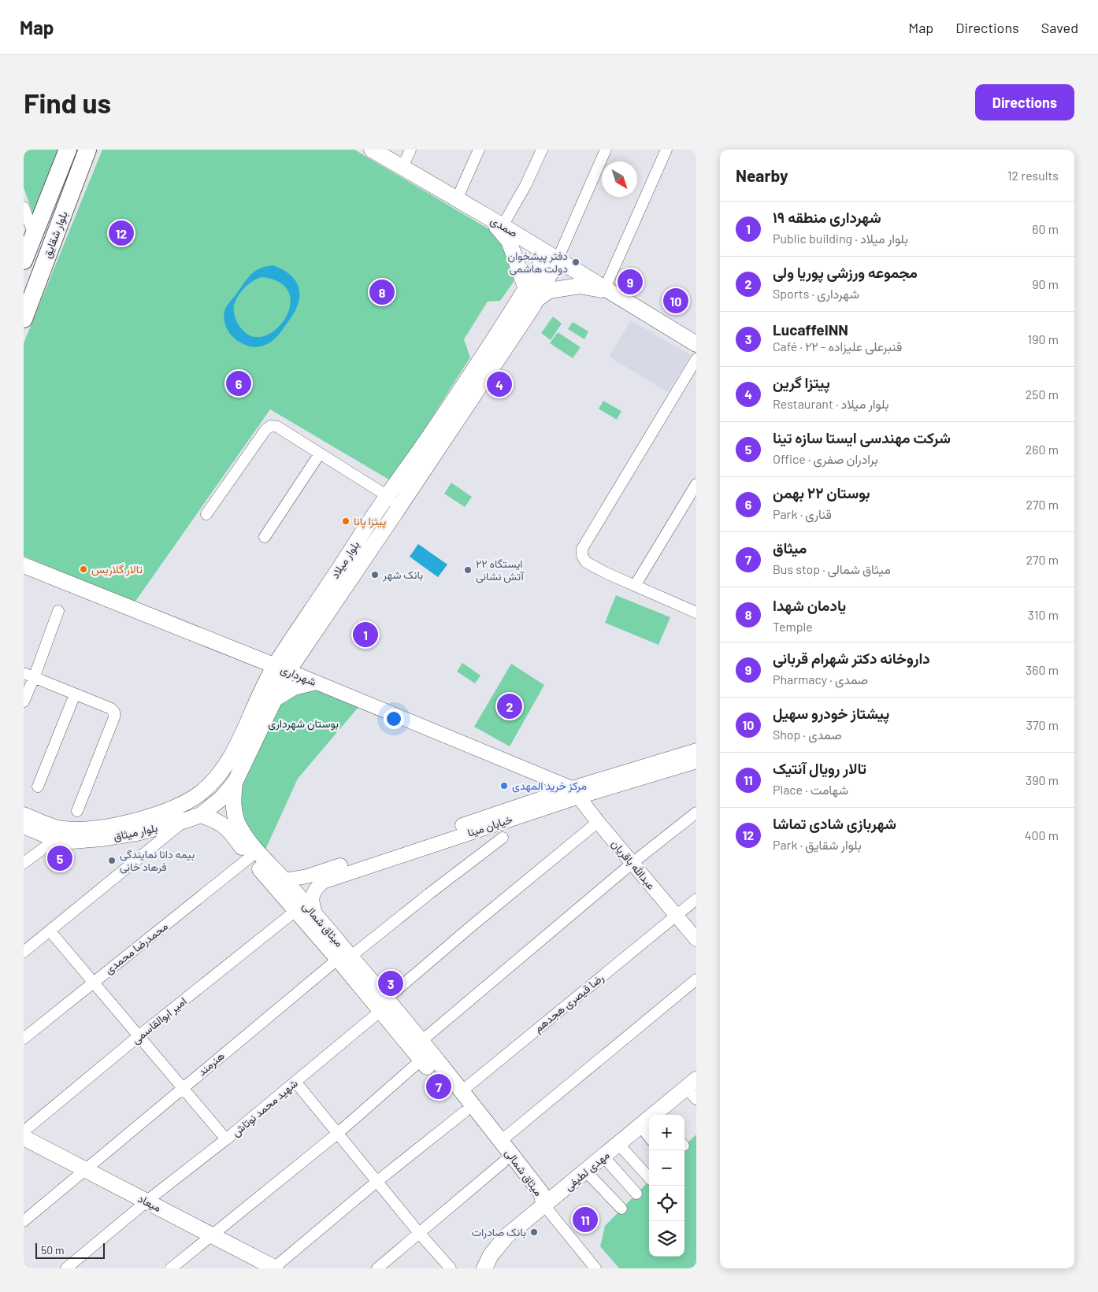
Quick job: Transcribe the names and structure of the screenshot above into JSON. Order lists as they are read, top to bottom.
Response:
{
  "streets": {
    "main road": [
      "صمدی",
      "بلوار شقایق",
      "بلوار میلاد",
      "شهرداری",
      "بلوار میثاق",
      "میثاق شمالی",
      "مهدی لطیفی",
      "میعاد"
    ],
    "street": [
      "خیابان مینا",
      "عبدالله باقریان",
      "محمدرضا محمدی",
      "رضا قیصری هجدهم",
      "امیر ابوالقاسمی",
      "هنرمند",
      "شهید محمد نوتاش"
    ]
  },
  "crossings": [
    ["صمدی", "بلوار میلاد"],
    ["بلوار میلاد", "شهرداری"],
    ["بلوار میلاد", "بلوار میثاق"],
    ["بلوار میلاد", "میثاق شمالی"],
    ["شهرداری", "خیابان مینا"],
    ["شهرداری", "عبدالله باقریان"],
    ["خیابان مینا", "عبدالله باقریان"],
    ["خیابان مینا", "میثاق شمالی"],
    ["بلوار میثاق", "میثاق شمالی"],
    ["عبدالله باقریان", "رضا قیصری هجدهم"],
    ["عبدالله باقریان", "شهید محمد نوتاش"],
    ["میثاق شمالی", "محمدرضا محمدی"],
    ["میثاق شمالی", "رضا قیصری هجدهم"],
    ["میثاق شمالی", "امیر ابوالقاسمی"],
    ["میثاق شمالی", "هنرمند"],
    ["میثاق شمالی", "شهید محمد نوتاش"],
    ["میثاق شمالی", "مهدی لطیفی"],
    ["هنرمند", "میعاد"],
    ["شهید محمد نوتاش", "میعاد"]
  ],
  "parks": ["بوستان شهرداری"],
  "places": [
    "دفتر پیشخوان دولت هاشمی",
    "پیتزا پانا",
    "تالار گلاریس",
    "ایستگاه ۲۲ آتش نشانی",
    "بانک شهر",
    "مرکز خرید المهدی",
    "بیمه دانا نمایندگی فرهاد خانی",
    "بانک صادرات"
  ],
  "scale_bar": "50 m",
  "north": "bottom right",
  "page": {
    "header": "Map",
    "nav": ["Map", "Directions", "Saved"],
    "buttons": "Directions",
    "title": "Find us",
    "heading": ["Nearby", "12 results"],
    "list": [
      {
        "mark": "1",
        "name": "شهرداری منطقه ۱۹",
        "note": "Public building · بلوار میلاد",
        "value": "60 m"
      },
      {
        "mark": "2",
        "name": "مجموعه ورزشی پوریا ولی",
        "note": "Sports · شهرداری",
        "value": "90 m"
      },
      {
        "mark": "3",
        "name": "LucaffeINN",
        "note": "Café · قنبرعلی علیزاده - ۲۲",
        "value": "190 m"
      },
      {
        "mark": "4",
        "name": "پیتزا گرین",
        "note": "Restaurant · بلوار میلاد",
        "value": "250 m"
      },
      {
        "mark": "5",
        "name": "شرکت مهندسی ایستا سازه تینا",
        "note": "Office · برادران صفری",
        "value": "260 m"
      },
      {
        "mark": "6",
        "name": "بوستان ۲۲ بهمن",
        "note": "Park · قناری",
        "value": "270 m"
      },
      {
        "mark": "7",
        "name": "میثاق",
        "note": "Bus stop · میثاق شمالی",
        "value": "270 m"
      },
      {
        "mark": "8",
        "name": "یادمان شهدا",
        "note": "Temple",
        "value": "310 m"
      },
      {
        "mark": "9",
        "name": "داروخانه دکتر شهرام قربانی",
        "note": "Pharmacy · صمدی",
        "value": "360 m"
      },
      {
        "mark": "10",
        "name": "پیشتاز خودرو سهیل",
        "note": "Shop · صمدی",
        "value": "370 m"
      },
      {
        "mark": "11",
        "name": "تالار رویال آنتیک",
        "note": "Place · شهامت",
        "value": "390 m"
      },
      {
        "mark": "12",
        "name": "شهربازی شادی تماشا",
        "note": "Park · بلوار شقایق",
        "value": "400 m"
      }
    ],
    "pins": [
      "12",
      "9",
      "8",
      "10",
      "6",
      "4",
      "1",
      "2",
      "5",
      "3",
      "7",
      "11"
    ],
    "map_buttons": ["+", "−"],
    "scale": "50 m"
  }
}
